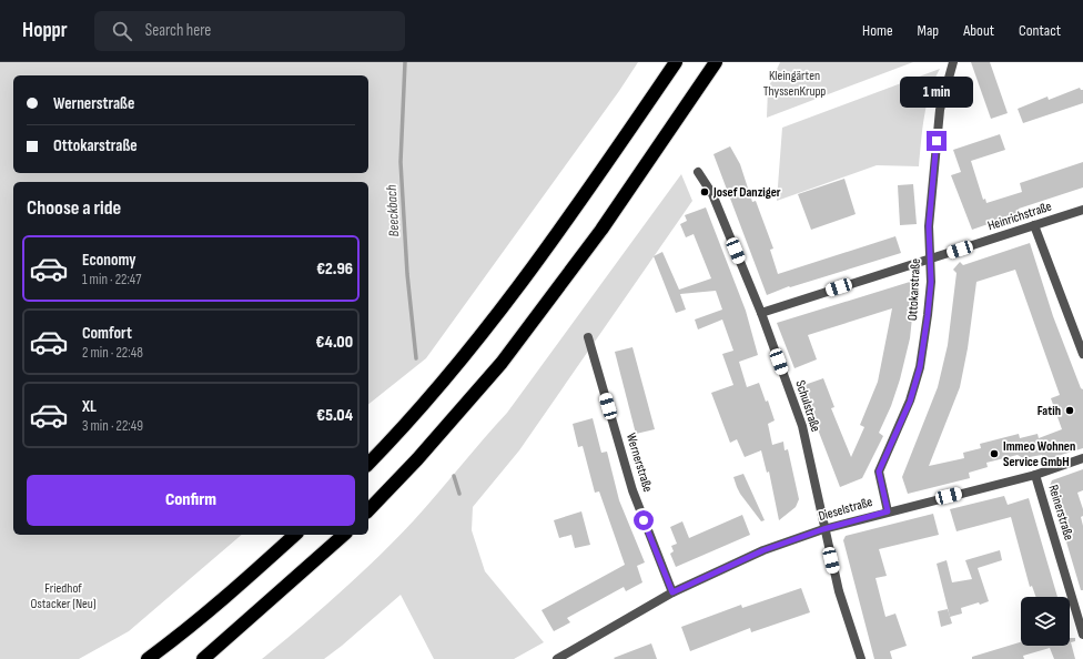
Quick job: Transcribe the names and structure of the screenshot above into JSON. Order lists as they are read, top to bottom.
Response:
{
  "streets": {
    "street": [
      "Heinrichstraße",
      "Ottokarstraße",
      "Schulstraße",
      "Wernerstraße",
      "Dieselstraße",
      "Reinerstraße"
    ]
  },
  "crossings": [
    ["Heinrichstraße", "Ottokarstraße"],
    ["Heinrichstraße", "Schulstraße"],
    ["Ottokarstraße", "Dieselstraße"],
    ["Schulstraße", "Dieselstraße"],
    ["Wernerstraße", "Dieselstraße"],
    ["Dieselstraße", "Reinerstraße"]
  ],
  "water": ["Beeckbach"],
  "parks": ["Kleingärten ThyssenKrupp", "Friedhof Ostacker (Neu)"],
  "places": ["Josef Danziger", "Fatih", "Immeo Wohnen Service GmbH"],
  "page": {
    "header": "Hoppr",
    "search": "Search here",
    "nav": [
      "Home",
      "Map",
      "About",
      "Contact"
    ],
    "banner": ["Wernerstraße", "Ottokarstraße"],
    "bubble": "1 min",
    "heading": "Choose a ride",
    "list": [
      {
        "name": "Economy",
        "note": "1 min · 22:47",
        "value": "€2.96"
      },
      {
        "name": "Comfort",
        "note": "2 min · 22:48",
        "value": "€4.00"
      },
      {
        "name": "XL",
        "note": "3 min · 22:49",
        "value": "€5.04"
      }
    ],
    "buttons": "Confirm"
  }
}
